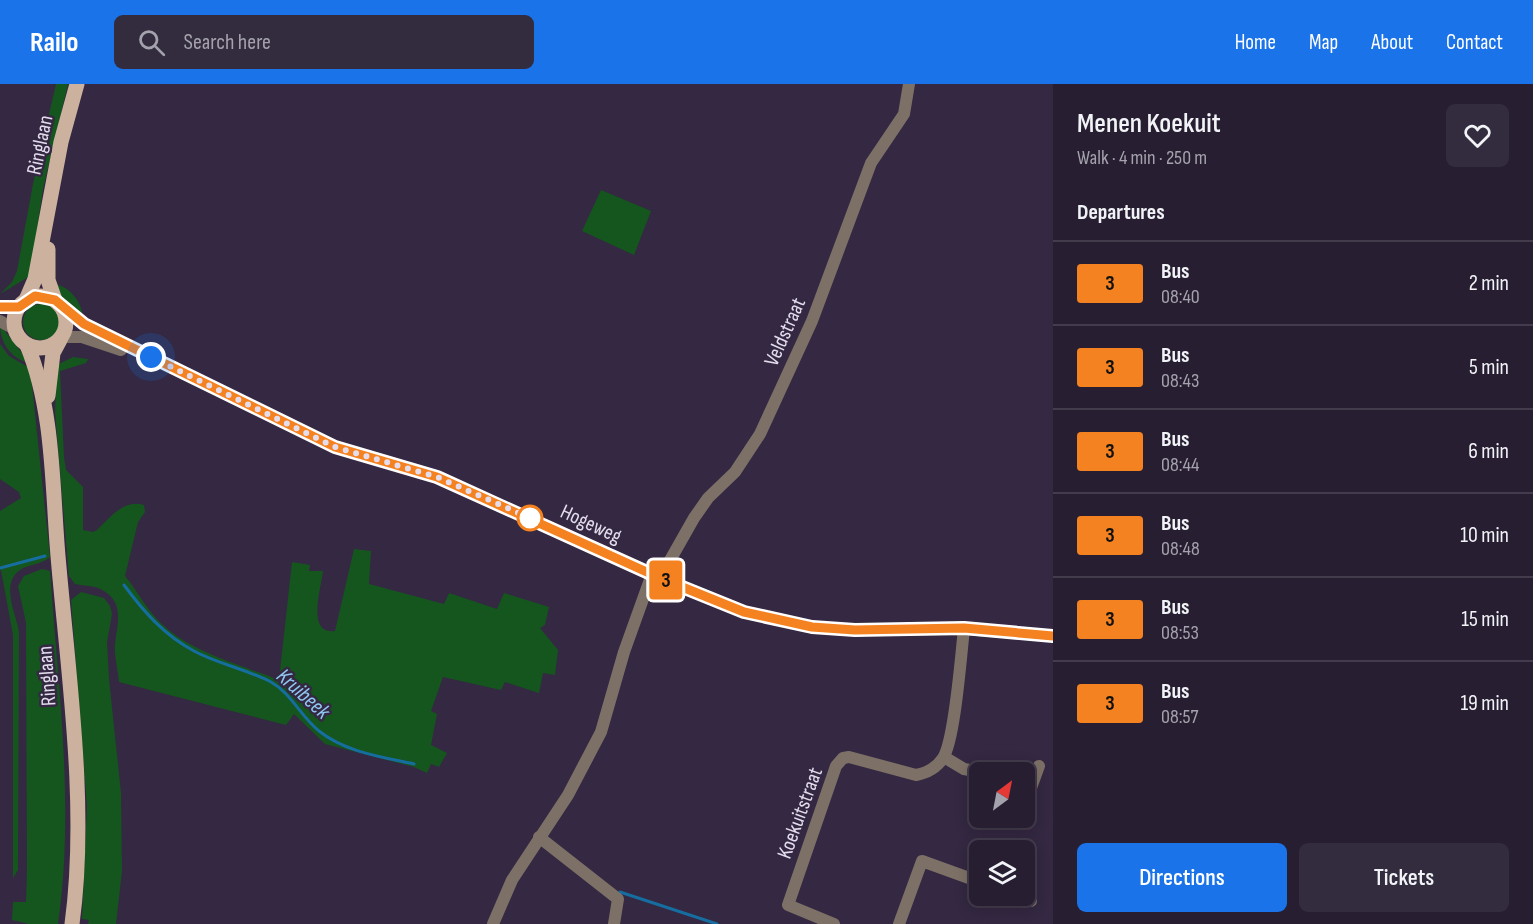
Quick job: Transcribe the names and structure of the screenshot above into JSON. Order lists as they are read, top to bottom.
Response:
{
  "streets": {
    "main road": ["Ringlaan"],
    "street": ["Veldstraat", "Hogeweg", "Koekuitstraat"]
  },
  "crossings": [
    ["Ringlaan", "Hogeweg"],
    ["Veldstraat", "Hogeweg"]
  ],
  "water": ["Kruibeek"],
  "lines": ["bus line 3"],
  "north": "top right",
  "page": {
    "header": "Railo",
    "search": "Search here",
    "nav": [
      "Home",
      "Map",
      "About",
      "Contact"
    ],
    "on_map": "3",
    "heading": [
      ["Menen Koekuit", "Walk · 4 min · 250 m"],
      "Departures"
    ],
    "list": [
      {
        "mark": "3",
        "name": "Bus",
        "note": "08:40",
        "value": "2 min"
      },
      {
        "mark": "3",
        "name": "Bus",
        "note": "08:43",
        "value": "5 min"
      },
      {
        "mark": "3",
        "name": "Bus",
        "note": "08:44",
        "value": "6 min"
      },
      {
        "mark": "3",
        "name": "Bus",
        "note": "08:48",
        "value": "10 min"
      },
      {
        "mark": "3",
        "name": "Bus",
        "note": "08:53",
        "value": "15 min"
      },
      {
        "mark": "3",
        "name": "Bus",
        "note": "08:57",
        "value": "19 min"
      }
    ],
    "buttons": ["Directions", "Tickets"]
  }
}
